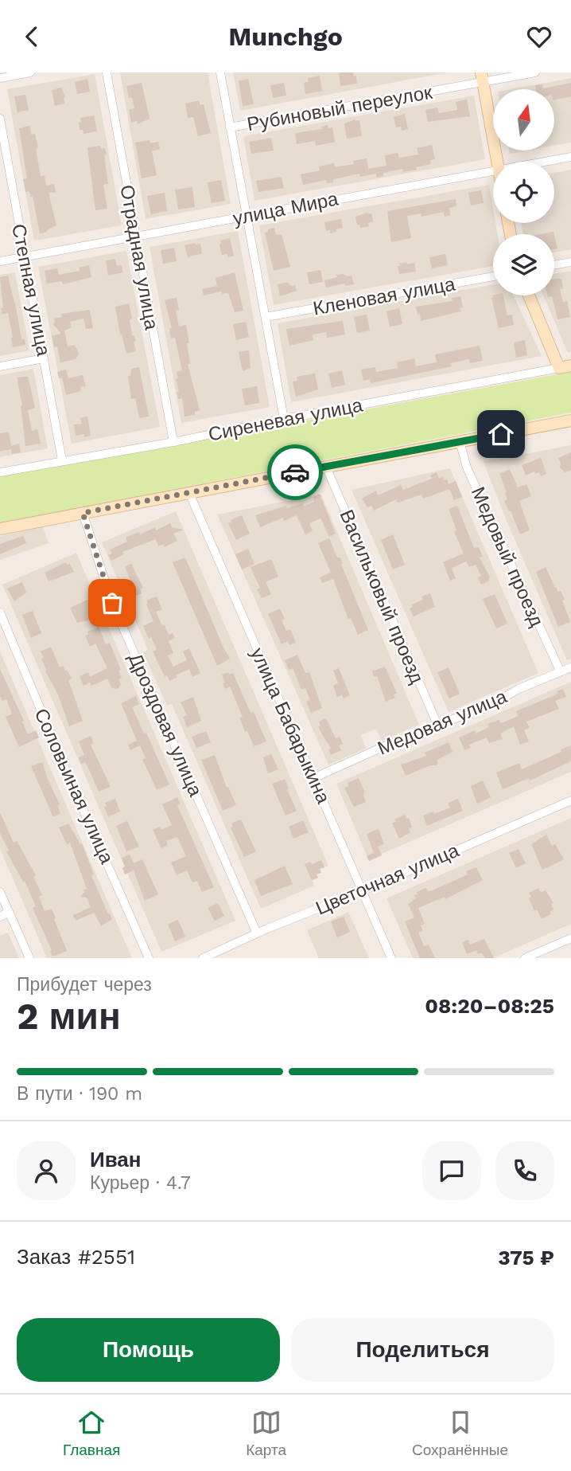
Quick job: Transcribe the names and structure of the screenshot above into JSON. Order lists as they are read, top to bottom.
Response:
{
  "streets": {
    "street": [
      "Рубиновый переулок",
      "улица Мира",
      "Отрадная улица",
      "Степная улица",
      "Кленовая улица",
      "Сиреневая улица",
      "Медовый проезд",
      "Васильковый проезд",
      "Медовая улица",
      "Дроздовая улица",
      "улица Бабарыкина",
      "Соловьиная улица",
      "Цветочная улица"
    ]
  },
  "crossings": [
    ["улица Мира", "Отрадная улица"],
    ["улица Мира", "Степная улица"],
    ["Отрадная улица", "Сиреневая улица"],
    ["Степная улица", "Сиреневая улица"],
    ["Медовый проезд", "Медовая улица"],
    ["Васильковый проезд", "Медовая улица"],
    ["Медовая улица", "улица Бабарыкина"],
    ["Дроздовая улица", "Цветочная улица"],
    ["улица Бабарыкина", "Цветочная улица"]
  ],
  "north": "top",
  "page": {
    "header": "Munchgo",
    "heading": ["2 мин", "Прибудет через", "08:20–08:25"],
    "panel": [
      "Иван",
      "Курьер · 4.7",
      "Заказ #2551",
      "375 ₽"
    ],
    "bar": "В пути · 190 m",
    "buttons": ["Помощь", "Поделиться"],
    "tabs": ["Главная", "Карта", "Сохранённые"]
  }
}
